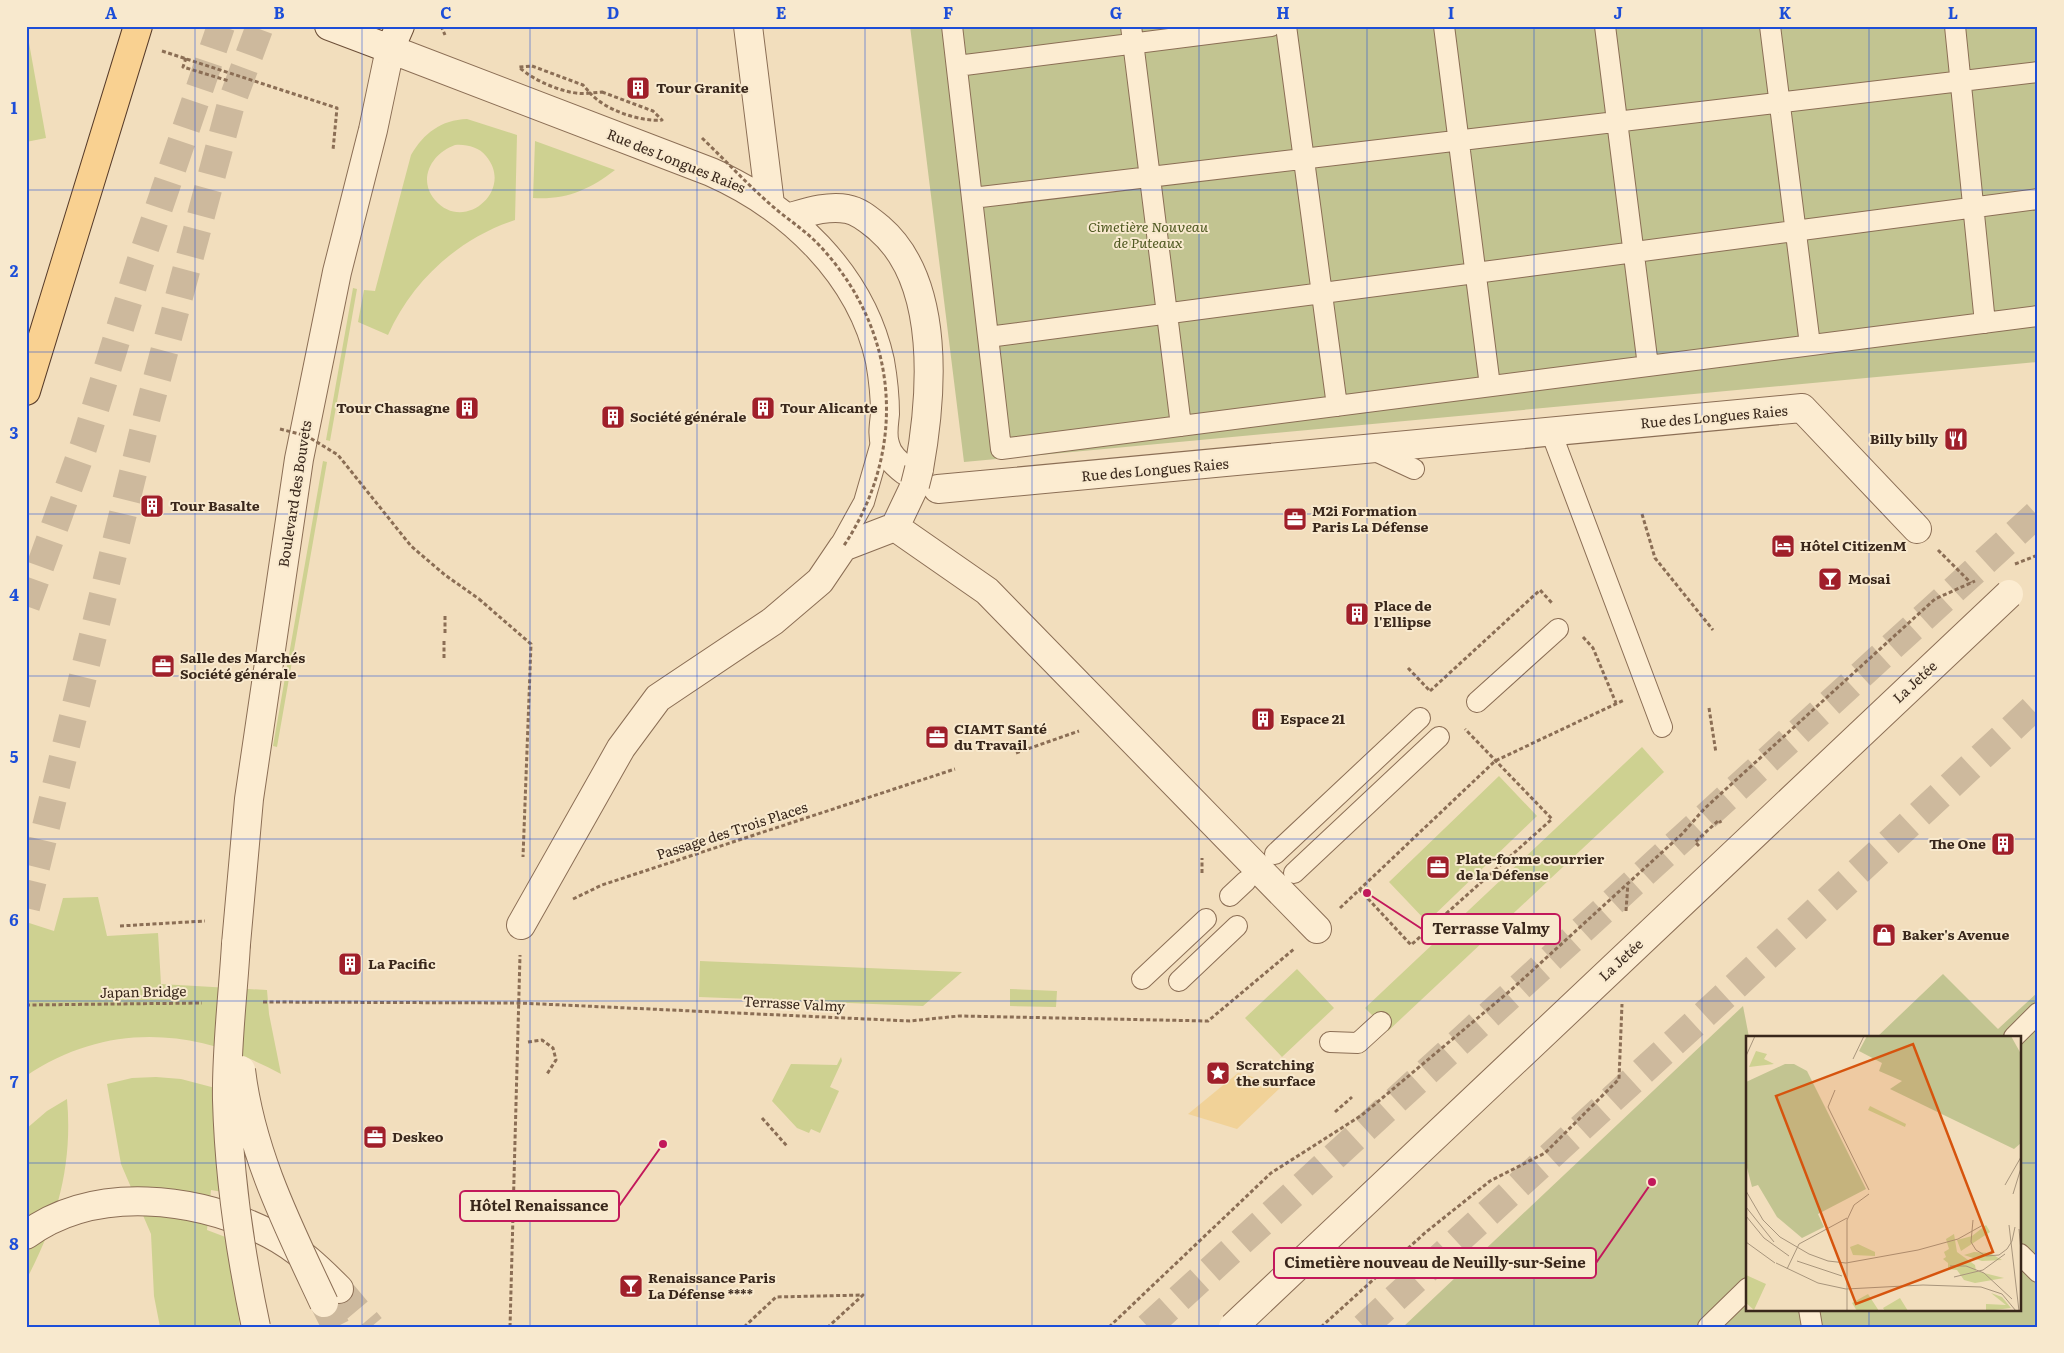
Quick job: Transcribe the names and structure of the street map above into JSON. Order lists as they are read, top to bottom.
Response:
{
  "streets": {
    "street": ["Rue des Longues Raies", "Boulevard des Bouvets", "La Jetée"],
    "path": ["Passage des Trois Places", "Japan Bridge", "Terrasse Valmy"]
  },
  "crossings": [
    ["Rue des Longues Raies", "Boulevard des Bouvets"]
  ],
  "parks": ["Cimetière Nouveau de Puteaux"],
  "places": {
    "building": [
      "Tour Granite",
      "Tour Chassagne",
      "Tour Alicante",
      "Société générale",
      "Tour Basalte",
      "Place de l'Ellipse",
      "Espace 21",
      "The One",
      "La Pacific"
    ],
    "restaurant": ["Billy billy"],
    "office": [
      "M2i Formation Paris La Défense",
      "Salle des Marchés Société générale",
      "CIAMT Santé du Travail",
      "Plate-forme courrier de la Défense",
      "Deskeo"
    ],
    "hotel": ["Hôtel CitizenM"],
    "bar": ["Mosai", "Renaissance Paris La Défense ****"],
    "other": ["Terrasse Valmy", "Hôtel Renaissance", "Cimetière nouveau de Neuilly-sur-Seine"],
    "shop": ["Baker's Avenue"],
    "place": ["Scratching the surface"]
  },
  "grid": {
    "columns": [
      "A",
      "B",
      "C",
      "D",
      "E",
      "F",
      "G",
      "H",
      "I",
      "J",
      "K",
      "L"
    ],
    "rows": [
      "1",
      "2",
      "3",
      "4",
      "5",
      "6",
      "7",
      "8"
    ]
  }
}
